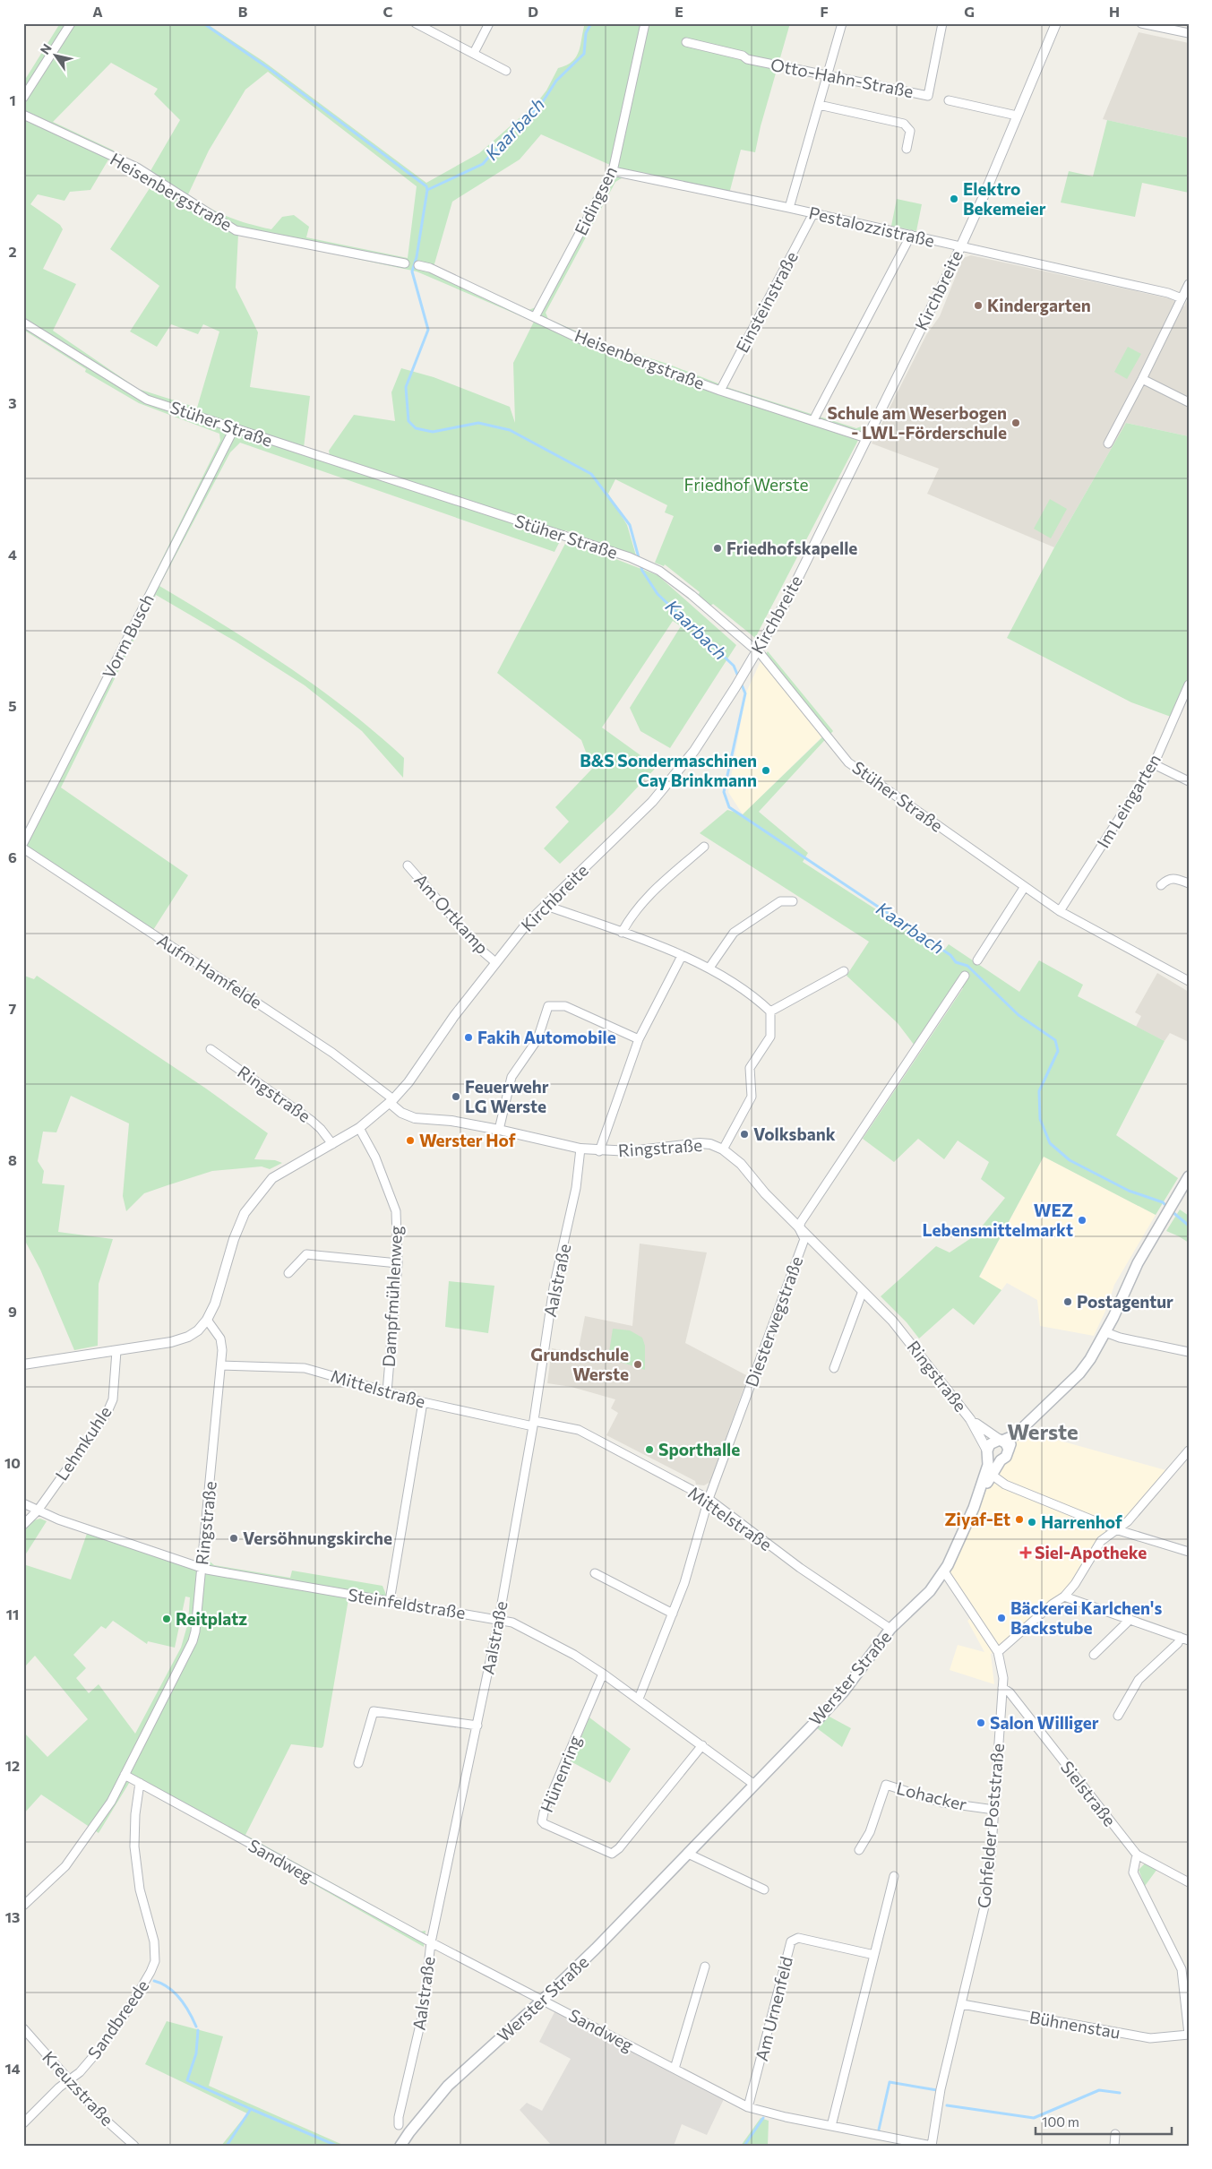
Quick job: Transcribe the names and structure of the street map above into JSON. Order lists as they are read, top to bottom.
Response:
{
  "streets": {
    "main road": ["Werster Straße"],
    "street": [
      "Otto-Hahn-Straße",
      "Heisenbergstraße",
      "Eidingsen",
      "Pestalozzistraße",
      "Kirchbreite",
      "Einsteinstraße",
      "Stüher Straße",
      "Vorm Busch",
      "Im Leingarten",
      "Am Ortkamp",
      "Aufm Hamfelde",
      "Ringstraße",
      "Aalstraße",
      "Dampfmühlenweg",
      "Diesterwegstraße",
      "Mittelstraße",
      "Lehmkuhle",
      "Steinfeldstraße",
      "Hünenring",
      "Sielstraße",
      "Lohacker",
      "Gohfelder Poststraße",
      "Sandweg",
      "Am Urnenfeld",
      "Sandbreede",
      "Bühnenstau",
      "Kreuzstraße"
    ]
  },
  "crossings": [
    ["Heisenbergstraße", "Eidingsen"],
    ["Heisenbergstraße", "Kirchbreite"],
    ["Heisenbergstraße", "Einsteinstraße"],
    ["Eidingsen", "Pestalozzistraße"],
    ["Pestalozzistraße", "Kirchbreite"],
    ["Pestalozzistraße", "Einsteinstraße"],
    ["Kirchbreite", "Stüher Straße"],
    ["Kirchbreite", "Am Ortkamp"],
    ["Kirchbreite", "Aufm Hamfelde"],
    ["Kirchbreite", "Ringstraße"],
    ["Stüher Straße", "Vorm Busch"],
    ["Stüher Straße", "Im Leingarten"],
    ["Aufm Hamfelde", "Ringstraße"],
    ["Ringstraße", "Aalstraße"],
    ["Ringstraße", "Diesterwegstraße"],
    ["Ringstraße", "Mittelstraße"],
    ["Ringstraße", "Steinfeldstraße"],
    ["Ringstraße", "Werster Straße"],
    ["Ringstraße", "Sandweg"],
    ["Aalstraße", "Mittelstraße"],
    ["Aalstraße", "Steinfeldstraße"],
    ["Aalstraße", "Sandweg"],
    ["Dampfmühlenweg", "Mittelstraße"],
    ["Diesterwegstraße", "Mittelstraße"],
    ["Diesterwegstraße", "Steinfeldstraße"],
    ["Mittelstraße", "Werster Straße"],
    ["Lehmkuhle", "Steinfeldstraße"],
    ["Steinfeldstraße", "Werster Straße"],
    ["Steinfeldstraße", "Hünenring"],
    ["Werster Straße", "Gohfelder Poststraße"],
    ["Werster Straße", "Sandweg"],
    ["Sielstraße", "Gohfelder Poststraße"],
    ["Lohacker", "Gohfelder Poststraße"],
    ["Gohfelder Poststraße", "Sandweg"],
    ["Gohfelder Poststraße", "Bühnenstau"],
    ["Sandweg", "Am Urnenfeld"],
    ["Sandweg", "Sandbreede"],
    ["Sandbreede", "Kreuzstraße"]
  ],
  "districts": ["Werste"],
  "water": ["Kaarbach"],
  "parks": ["Friedhof Werste"],
  "places": {
    "other": [
      "Elektro Bekemeier",
      "Kindergarten",
      "Schule am Weserbogen - LWL-Förderschule",
      "Friedhofskapelle",
      "B&S Sondermaschinen Cay Brinkmann",
      "Fakih Automobile",
      "Feuerwehr LG Werste",
      "Volksbank",
      "Werster Hof",
      "WEZ Lebensmittelmarkt",
      "Postagentur",
      "Grundschule Werste",
      "Sporthalle",
      "Ziyaf-Et",
      "Harrenhof",
      "Versöhnungskirche",
      "Bäckerei Karlchen's Backstube",
      "Reitplatz",
      "Salon Williger"
    ],
    "health": ["Siel-Apotheke"]
  },
  "scale_bar": "100 m",
  "north": "top left",
  "grid": {
    "columns": [
      "A",
      "B",
      "C",
      "D",
      "E",
      "F",
      "G",
      "H"
    ],
    "rows": [
      "1",
      "2",
      "3",
      "4",
      "5",
      "6",
      "7",
      "8",
      "9",
      "10",
      "11",
      "12",
      "13",
      "14"
    ]
  }
}
